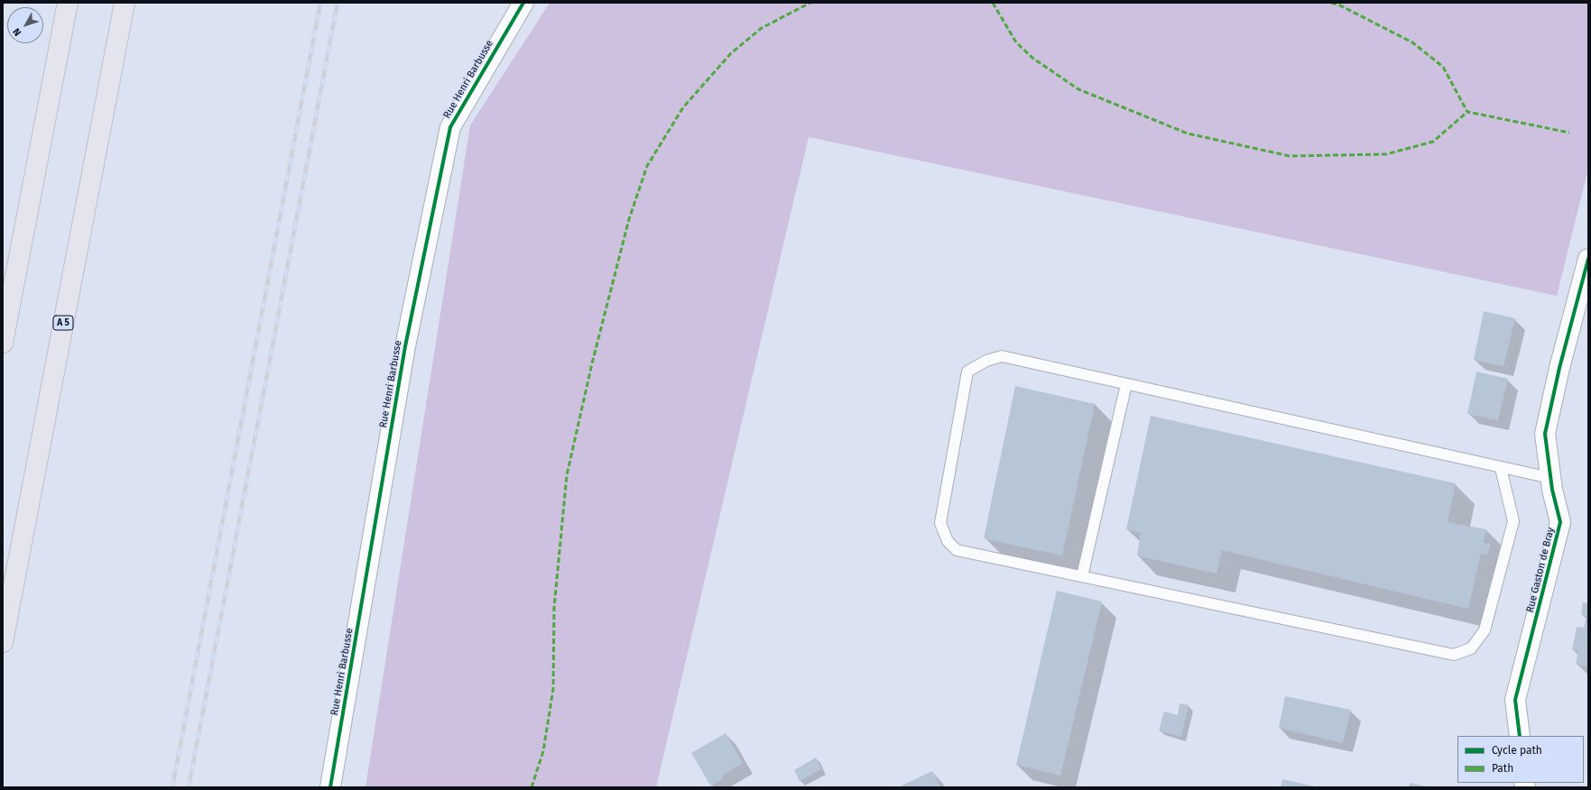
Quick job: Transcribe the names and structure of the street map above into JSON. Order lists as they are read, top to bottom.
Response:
{
  "streets": {
    "highway": ["A 5"],
    "street": ["Rue Henri Barbusse", "Rue Gaston de Bray"]
  },
  "legend": ["Cycle path", "Path"],
  "north": "bottom left"
}
